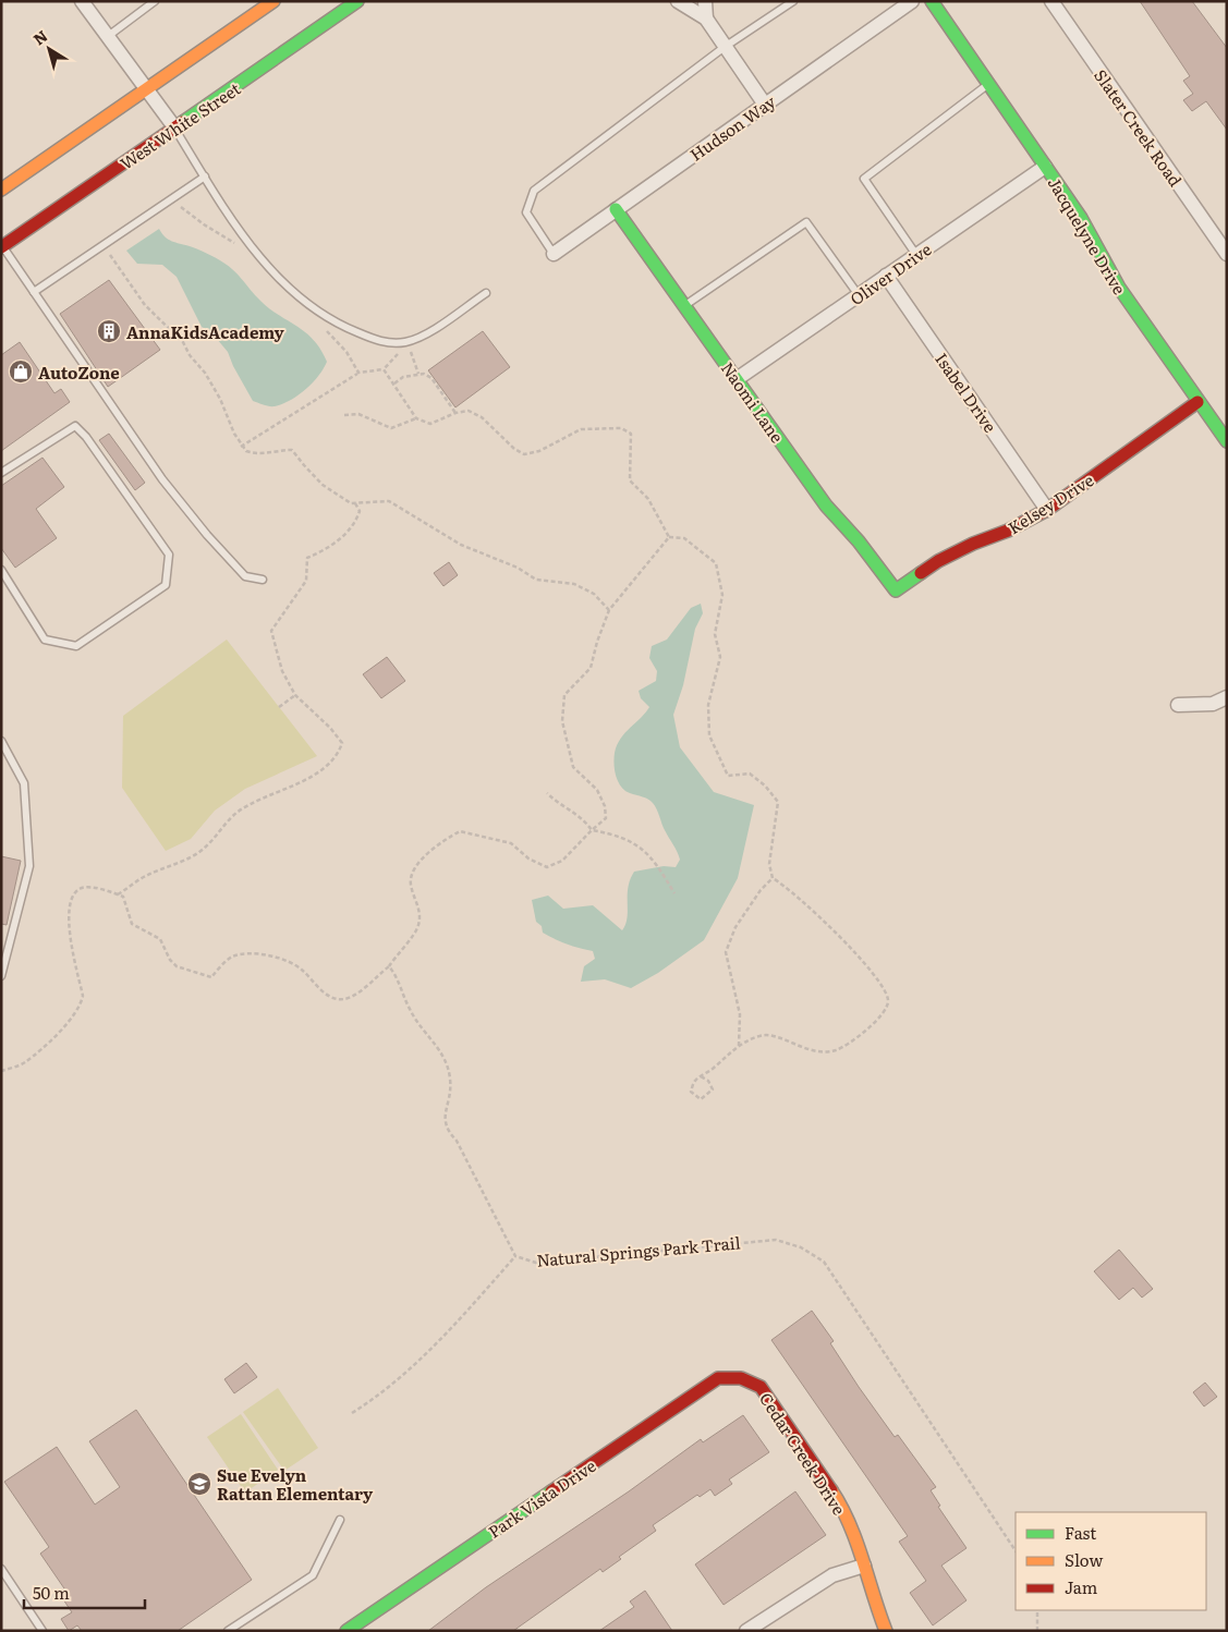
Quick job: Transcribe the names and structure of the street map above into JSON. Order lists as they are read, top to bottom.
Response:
{
  "streets": {
    "street": [
      "West White Street",
      "Hudson Way",
      "Slater Creek Road",
      "Jacquelyne Drive",
      "Oliver Drive",
      "Isabel Drive",
      "Naomi Lane",
      "Kelsey Drive",
      "Cedar Creek Drive",
      "Park Vista Drive"
    ],
    "path": ["Natural Springs Park Trail"]
  },
  "crossings": [
    ["Hudson Way", "Naomi Lane"],
    ["Jacquelyne Drive", "Oliver Drive"],
    ["Jacquelyne Drive", "Kelsey Drive"],
    ["Oliver Drive", "Isabel Drive"],
    ["Oliver Drive", "Naomi Lane"],
    ["Isabel Drive", "Kelsey Drive"],
    ["Naomi Lane", "Kelsey Drive"],
    ["Cedar Creek Drive", "Park Vista Drive"]
  ],
  "places": {
    "building": ["AnnaKidsAcademy"],
    "shop": ["AutoZone"],
    "school or university": ["Sue Evelyn Rattan Elementary"]
  },
  "legend": ["Fast", "Slow", "Jam"],
  "scale_bar": "50 m",
  "north": "top left"
}
